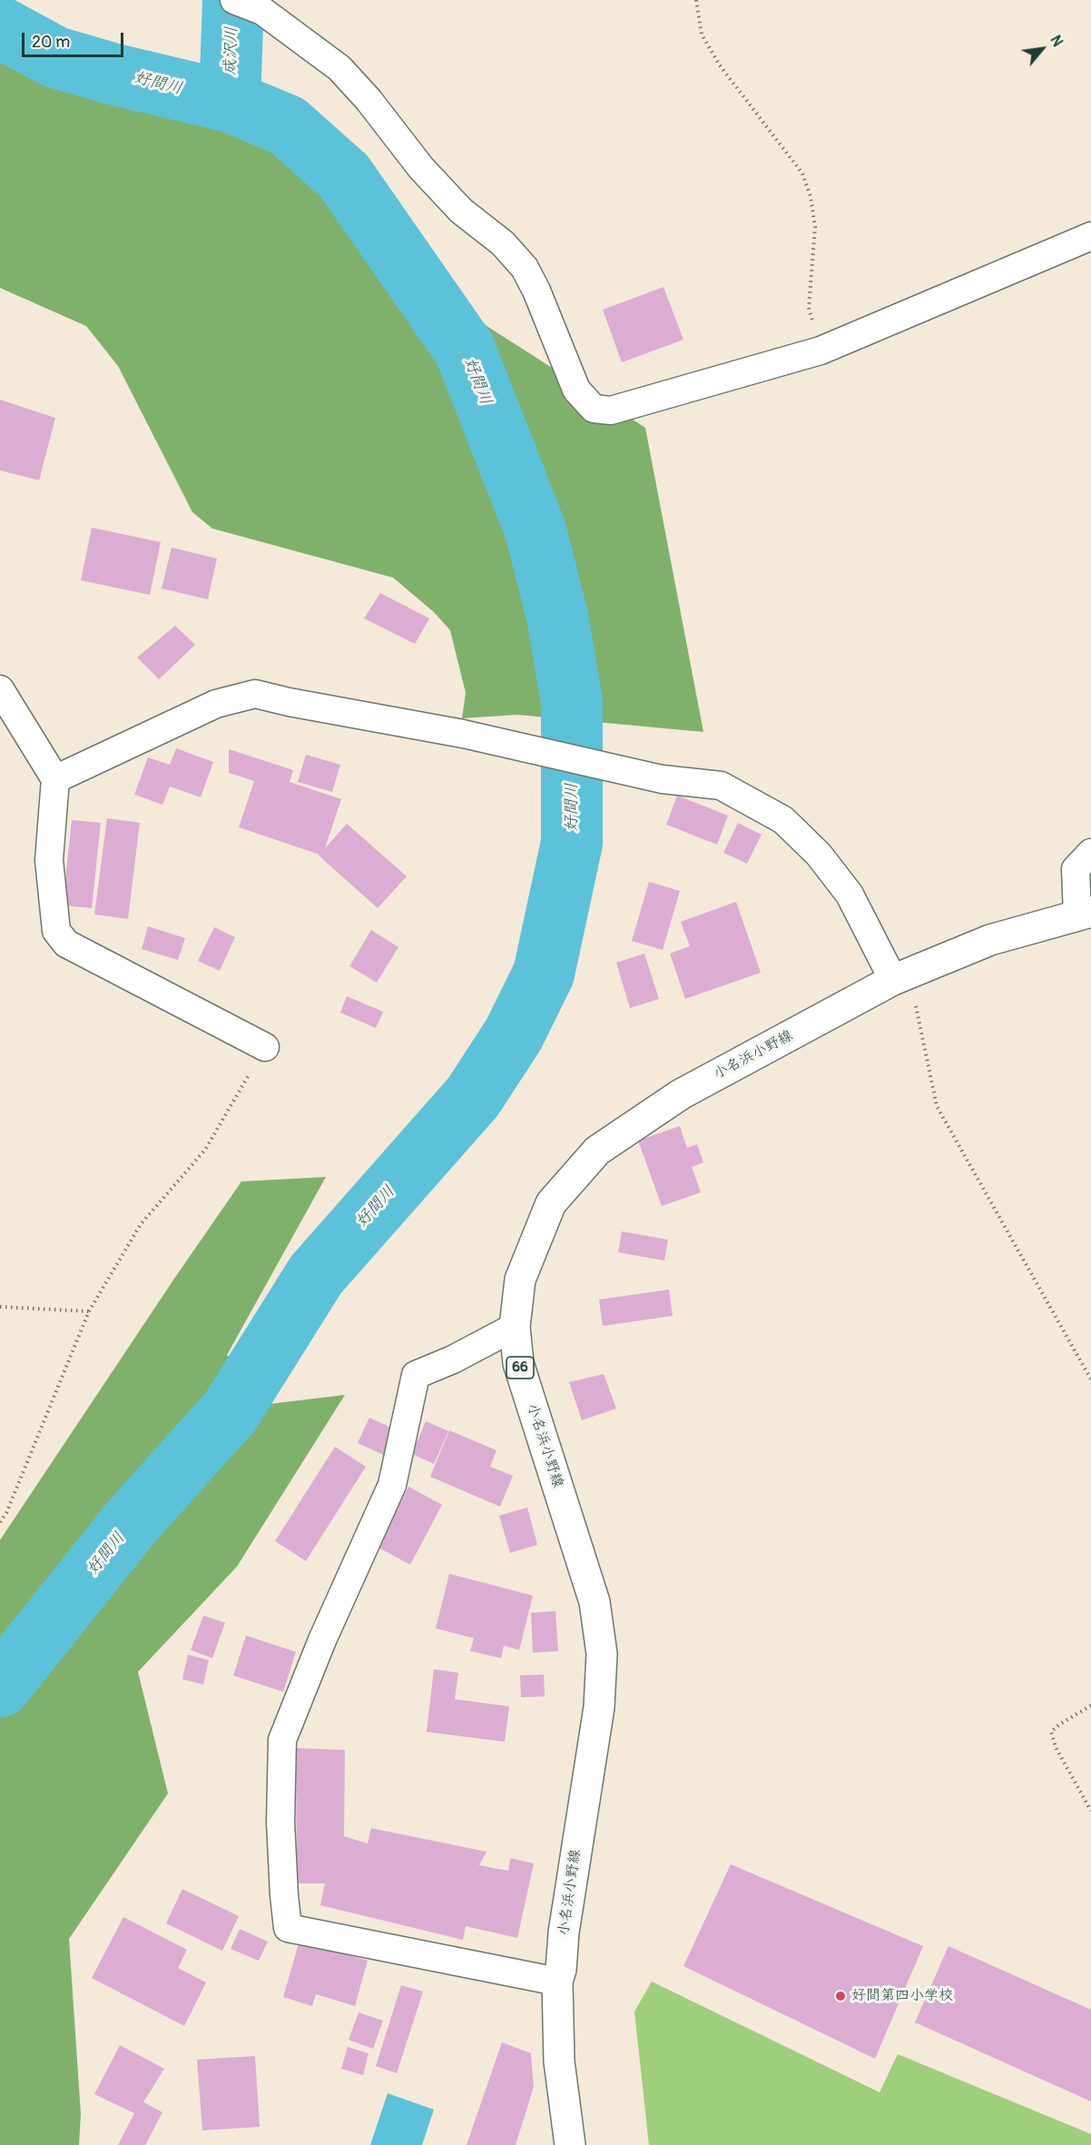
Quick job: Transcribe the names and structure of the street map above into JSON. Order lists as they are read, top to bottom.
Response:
{
  "streets": {
    "main road": ["小名浜小野線", "66"]
  },
  "water": ["成沢川", "好間川"],
  "places": ["好間第四小学校"],
  "scale_bar": "20 m",
  "north": "top right"
}
